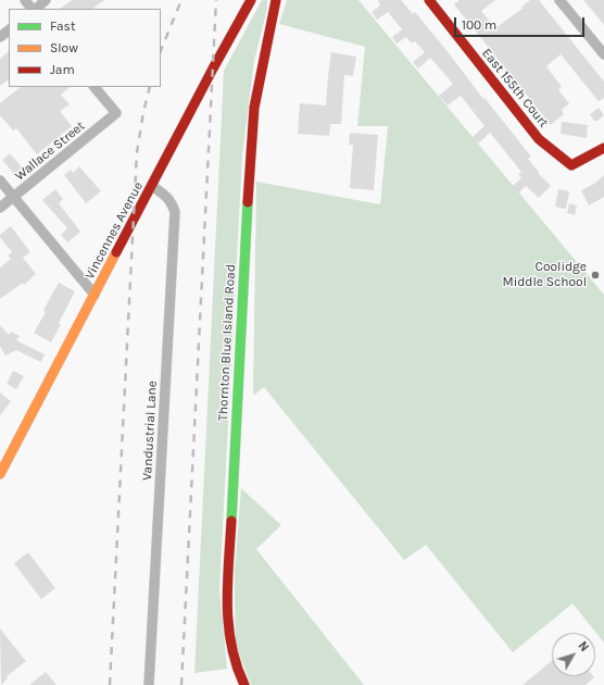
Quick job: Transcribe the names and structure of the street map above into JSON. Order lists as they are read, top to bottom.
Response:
{
  "streets": {
    "street": [
      "East 155th Court",
      "Wallace Street",
      "Vincennes Avenue",
      "Thornton Blue Island Road",
      "Vandustrial Lane"
    ]
  },
  "crossings": [
    ["Vincennes Avenue", "Vandustrial Lane"]
  ],
  "places": ["Coolidge Middle School"],
  "legend": ["Fast", "Slow", "Jam"],
  "scale_bar": "100 m",
  "north": "top right"
}
